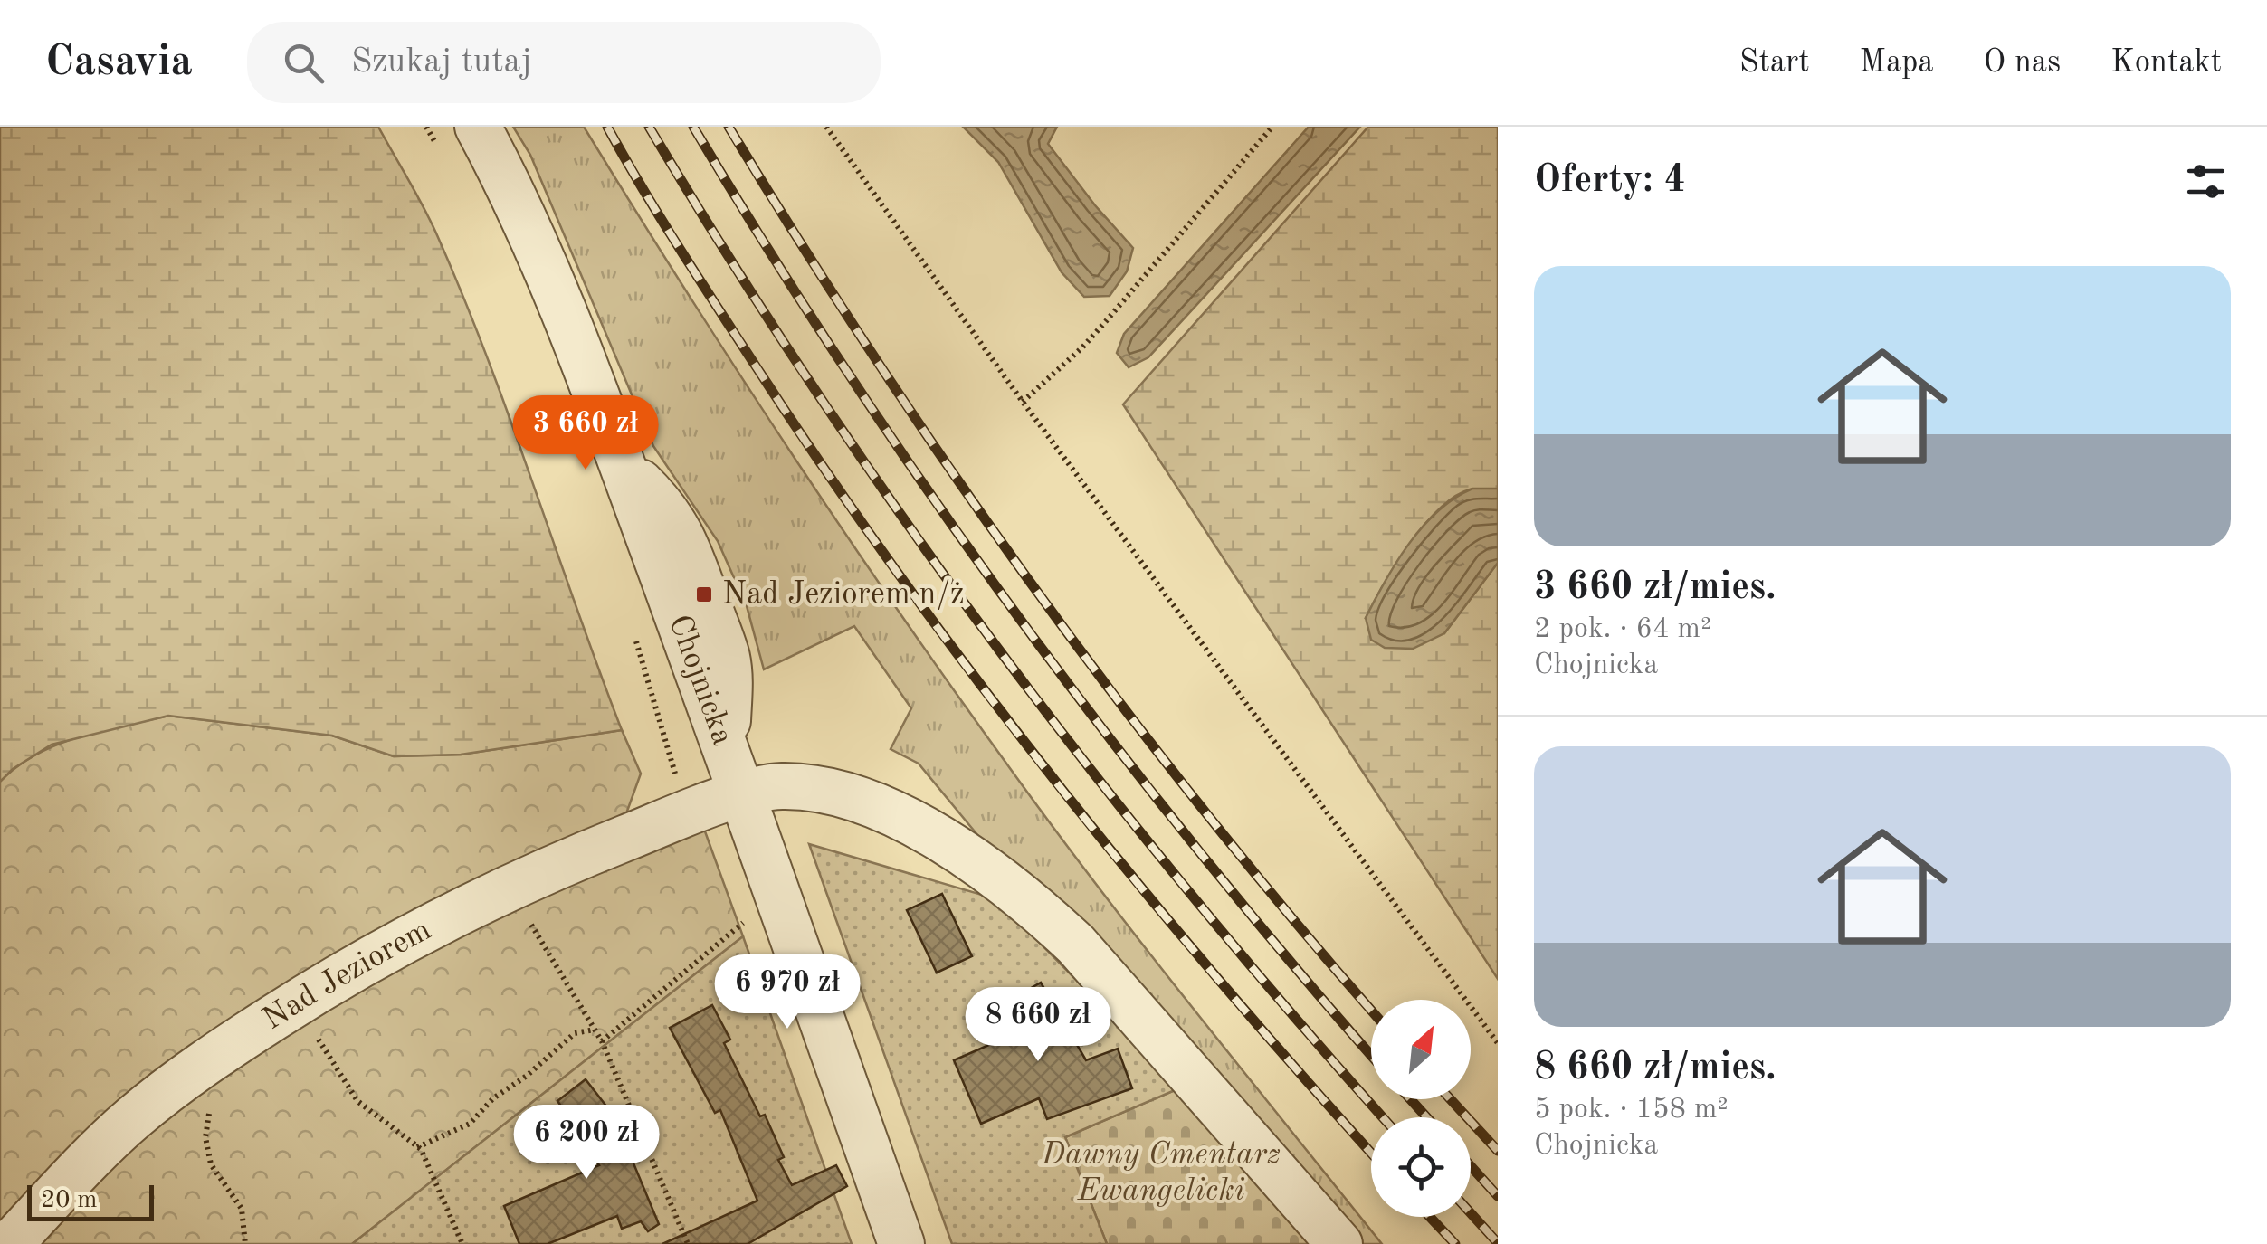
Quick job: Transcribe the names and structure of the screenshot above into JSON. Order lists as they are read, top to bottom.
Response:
{
  "streets": {
    "street": ["Chojnicka", "Nad Jeziorem"]
  },
  "crossings": [
    ["Chojnicka", "Nad Jeziorem"]
  ],
  "parks": ["Dawny Cmentarz Ewangelicki"],
  "places": {
    "transit": ["Nad Jeziorem n/ż"]
  },
  "scale_bar": "20 m",
  "north": "top right",
  "page": {
    "header": "Casavia",
    "search": "Szukaj tutaj",
    "nav": [
      "Start",
      "Mapa",
      "O nas",
      "Kontakt"
    ],
    "heading": "Oferty: 4",
    "list": [
      {
        "name": "3 660 zł/mies.",
        "note": "2 pok. · 64 m² · Chojnicka"
      },
      {
        "name": "8 660 zł/mies.",
        "note": "5 pok. · 158 m² · Chojnicka"
      }
    ],
    "price": [
      "3 660 zł",
      "6 970 zł",
      "8 660 zł",
      "6 200 zł"
    ],
    "scale": "20 m"
  }
}
